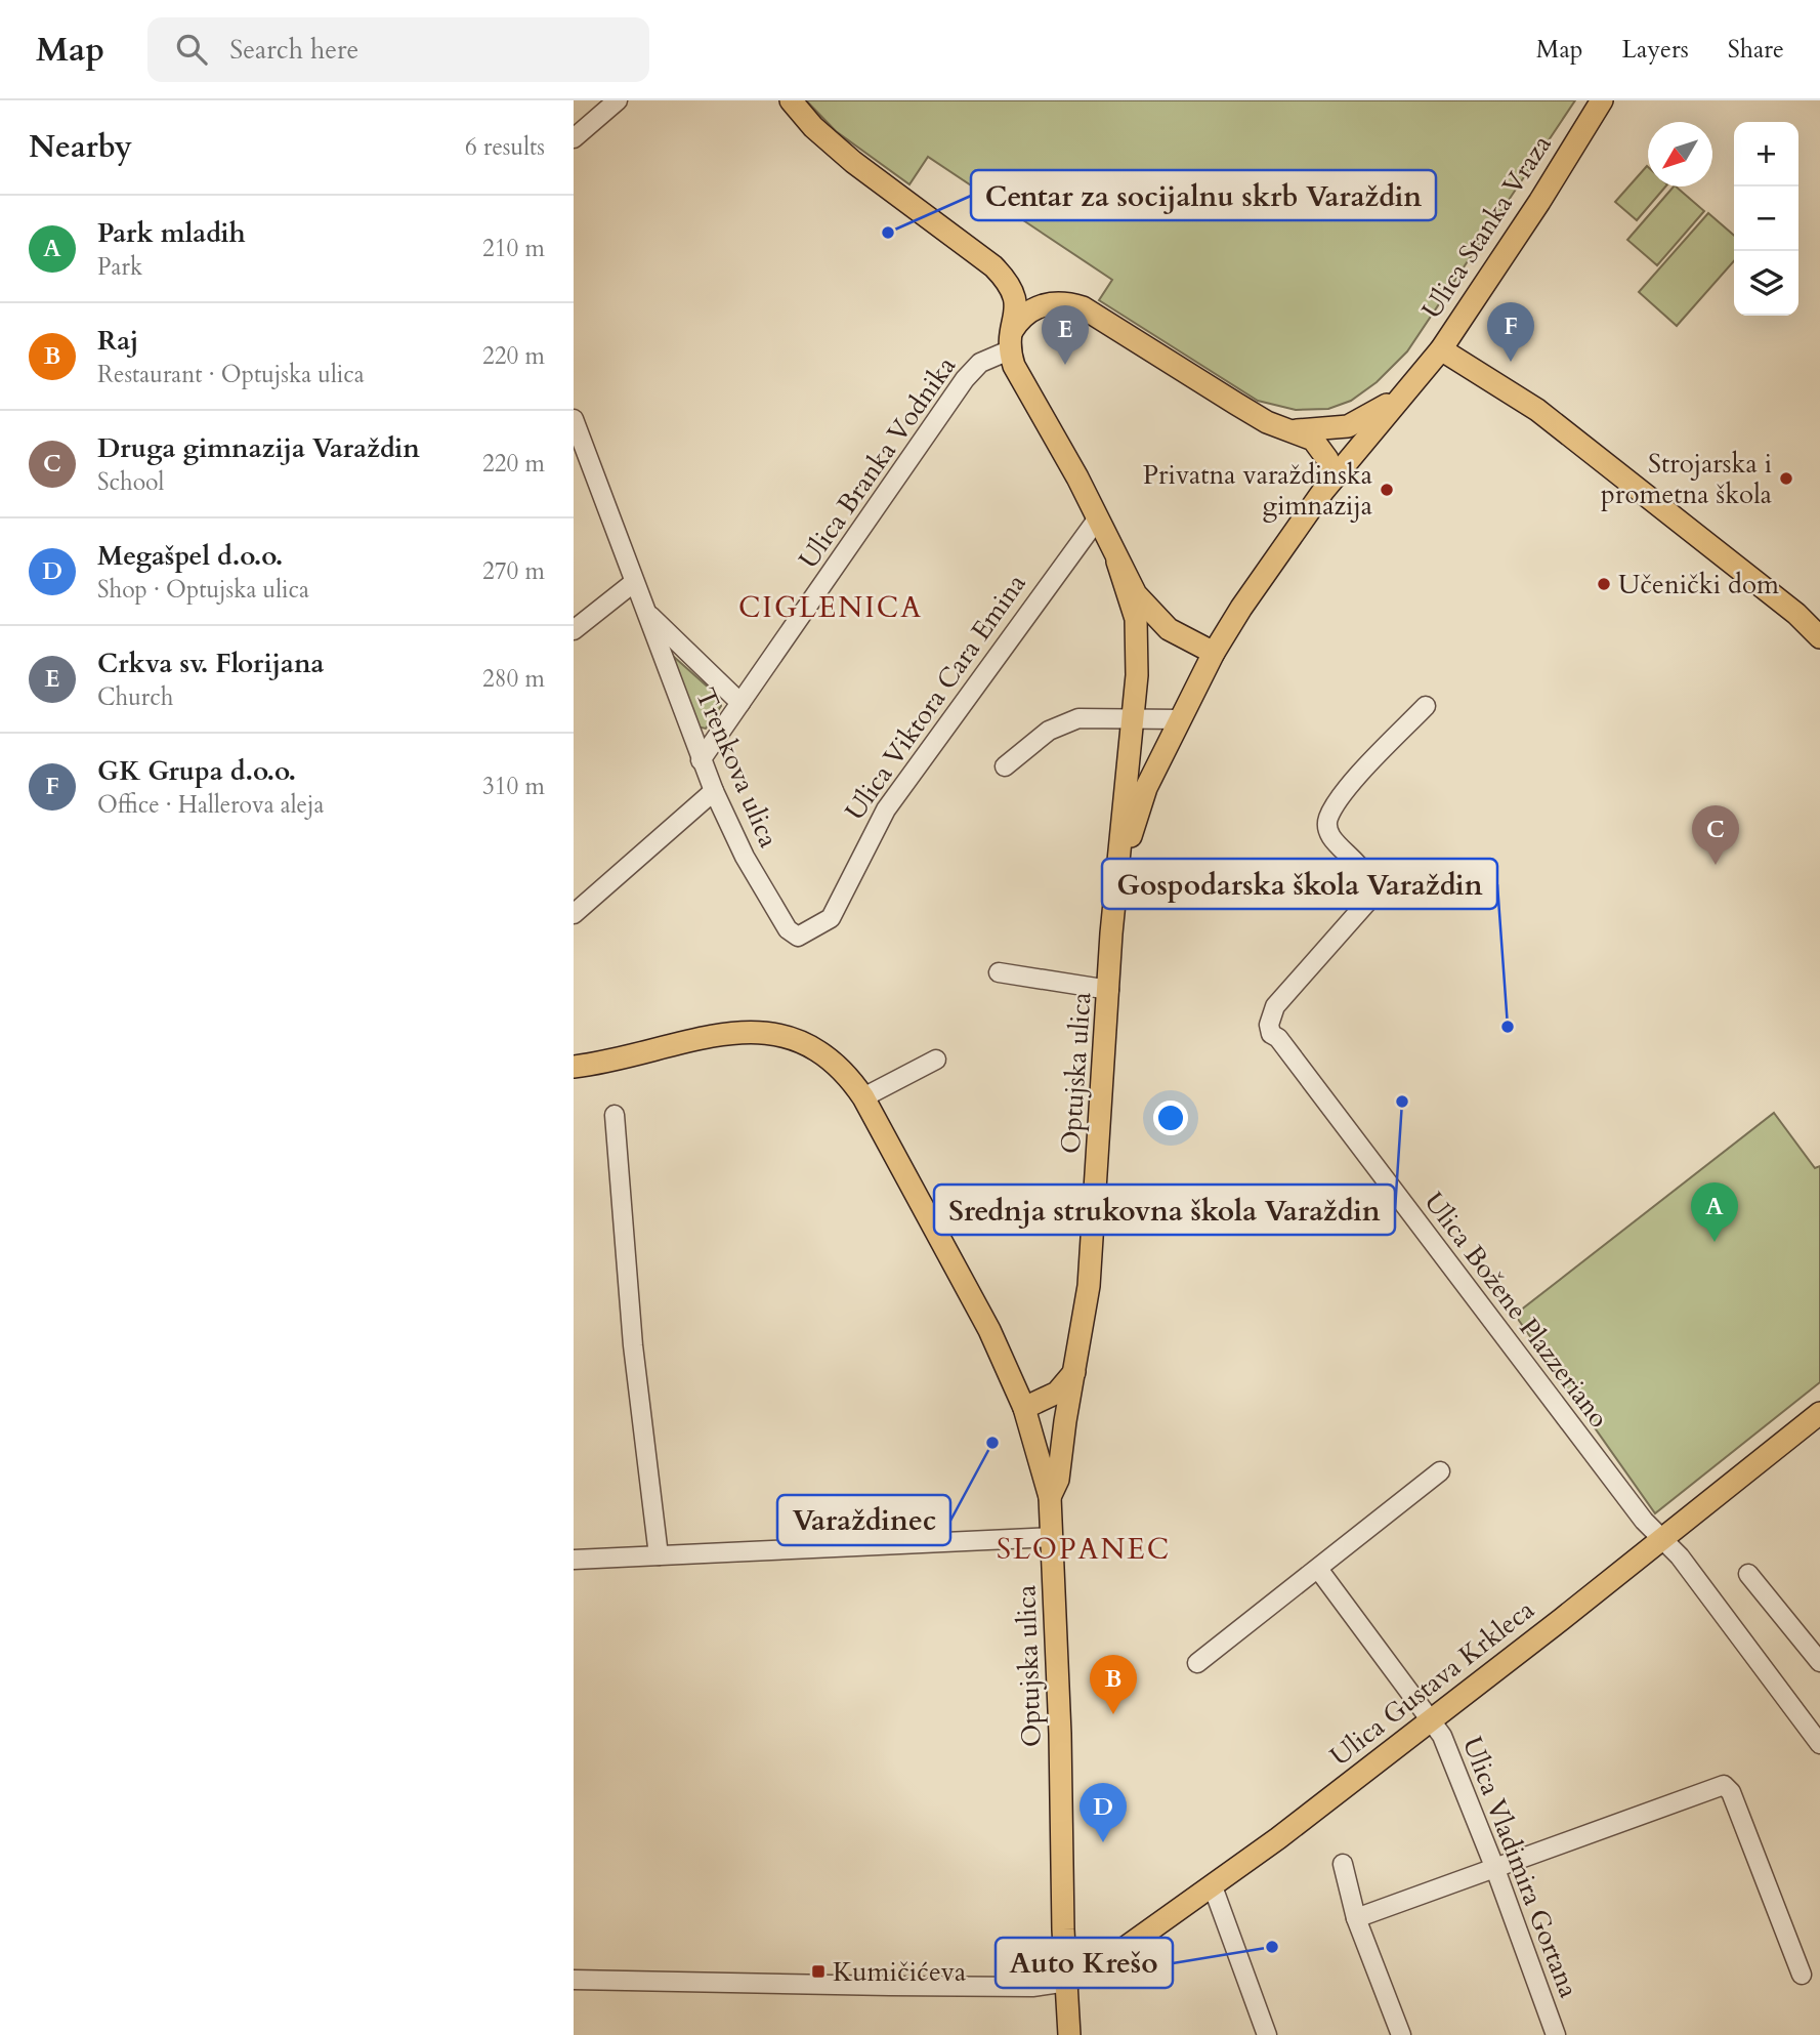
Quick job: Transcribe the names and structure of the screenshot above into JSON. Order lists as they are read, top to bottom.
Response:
{
  "streets": {
    "main road": ["Ulica Stanka Vraza", "Optujska ulica", "Ulica Gustava Krkleca"],
    "street": [
      "Ulica Branka Vodnika",
      "Ulica Viktora Cara Emina",
      "Trenkova ulica",
      "Ulica Božene Plazzeriano",
      "Ulica Vladimira Gortana"
    ]
  },
  "crossings": [
    ["Ulica Stanka Vraza", "Optujska ulica"],
    ["Ulica Branka Vodnika", "Trenkova ulica"],
    ["Ulica Viktora Cara Emina", "Trenkova ulica"],
    ["Optujska ulica", "Ulica Gustava Krkleca"],
    ["Ulica Božene Plazzeriano", "Ulica Gustava Krkleca"],
    ["Ulica Gustava Krkleca", "Ulica Vladimira Gortana"]
  ],
  "districts": ["CIGLENICA", "SLOPANEC"],
  "places": {
    "other": [
      "Centar za socijalnu skrb Varaždin",
      "Strojarska i prometna škola",
      "Privatna varaždinska gimnazija",
      "Učenički dom",
      "Gospodarska škola Varaždin",
      "Srednja strukovna škola Varaždin",
      "Varaždinec",
      "Auto Krešo"
    ],
    "transit": ["Kumičićeva"]
  },
  "north": "bottom left",
  "page": {
    "header": "Map",
    "search": "Search here",
    "nav": ["Map", "Layers", "Share"],
    "heading": ["Nearby", "6 results"],
    "map_buttons": ["+", "−"],
    "list": [
      {
        "mark": "A",
        "name": "Park mladih",
        "note": "Park",
        "value": "210 m"
      },
      {
        "mark": "B",
        "name": "Raj",
        "note": "Restaurant · Optujska ulica",
        "value": "220 m"
      },
      {
        "mark": "C",
        "name": "Druga gimnazija Varaždin",
        "note": "School",
        "value": "220 m"
      },
      {
        "mark": "D",
        "name": "Megašpel d.o.o.",
        "note": "Shop · Optujska ulica",
        "value": "270 m"
      },
      {
        "mark": "E",
        "name": "Crkva sv. Florijana",
        "note": "Church",
        "value": "280 m"
      },
      {
        "mark": "F",
        "name": "GK Grupa d.o.o.",
        "note": "Office · Hallerova aleja",
        "value": "310 m"
      }
    ],
    "pins": [
      "F",
      "E",
      "C",
      "A",
      "B",
      "D"
    ]
  }
}
